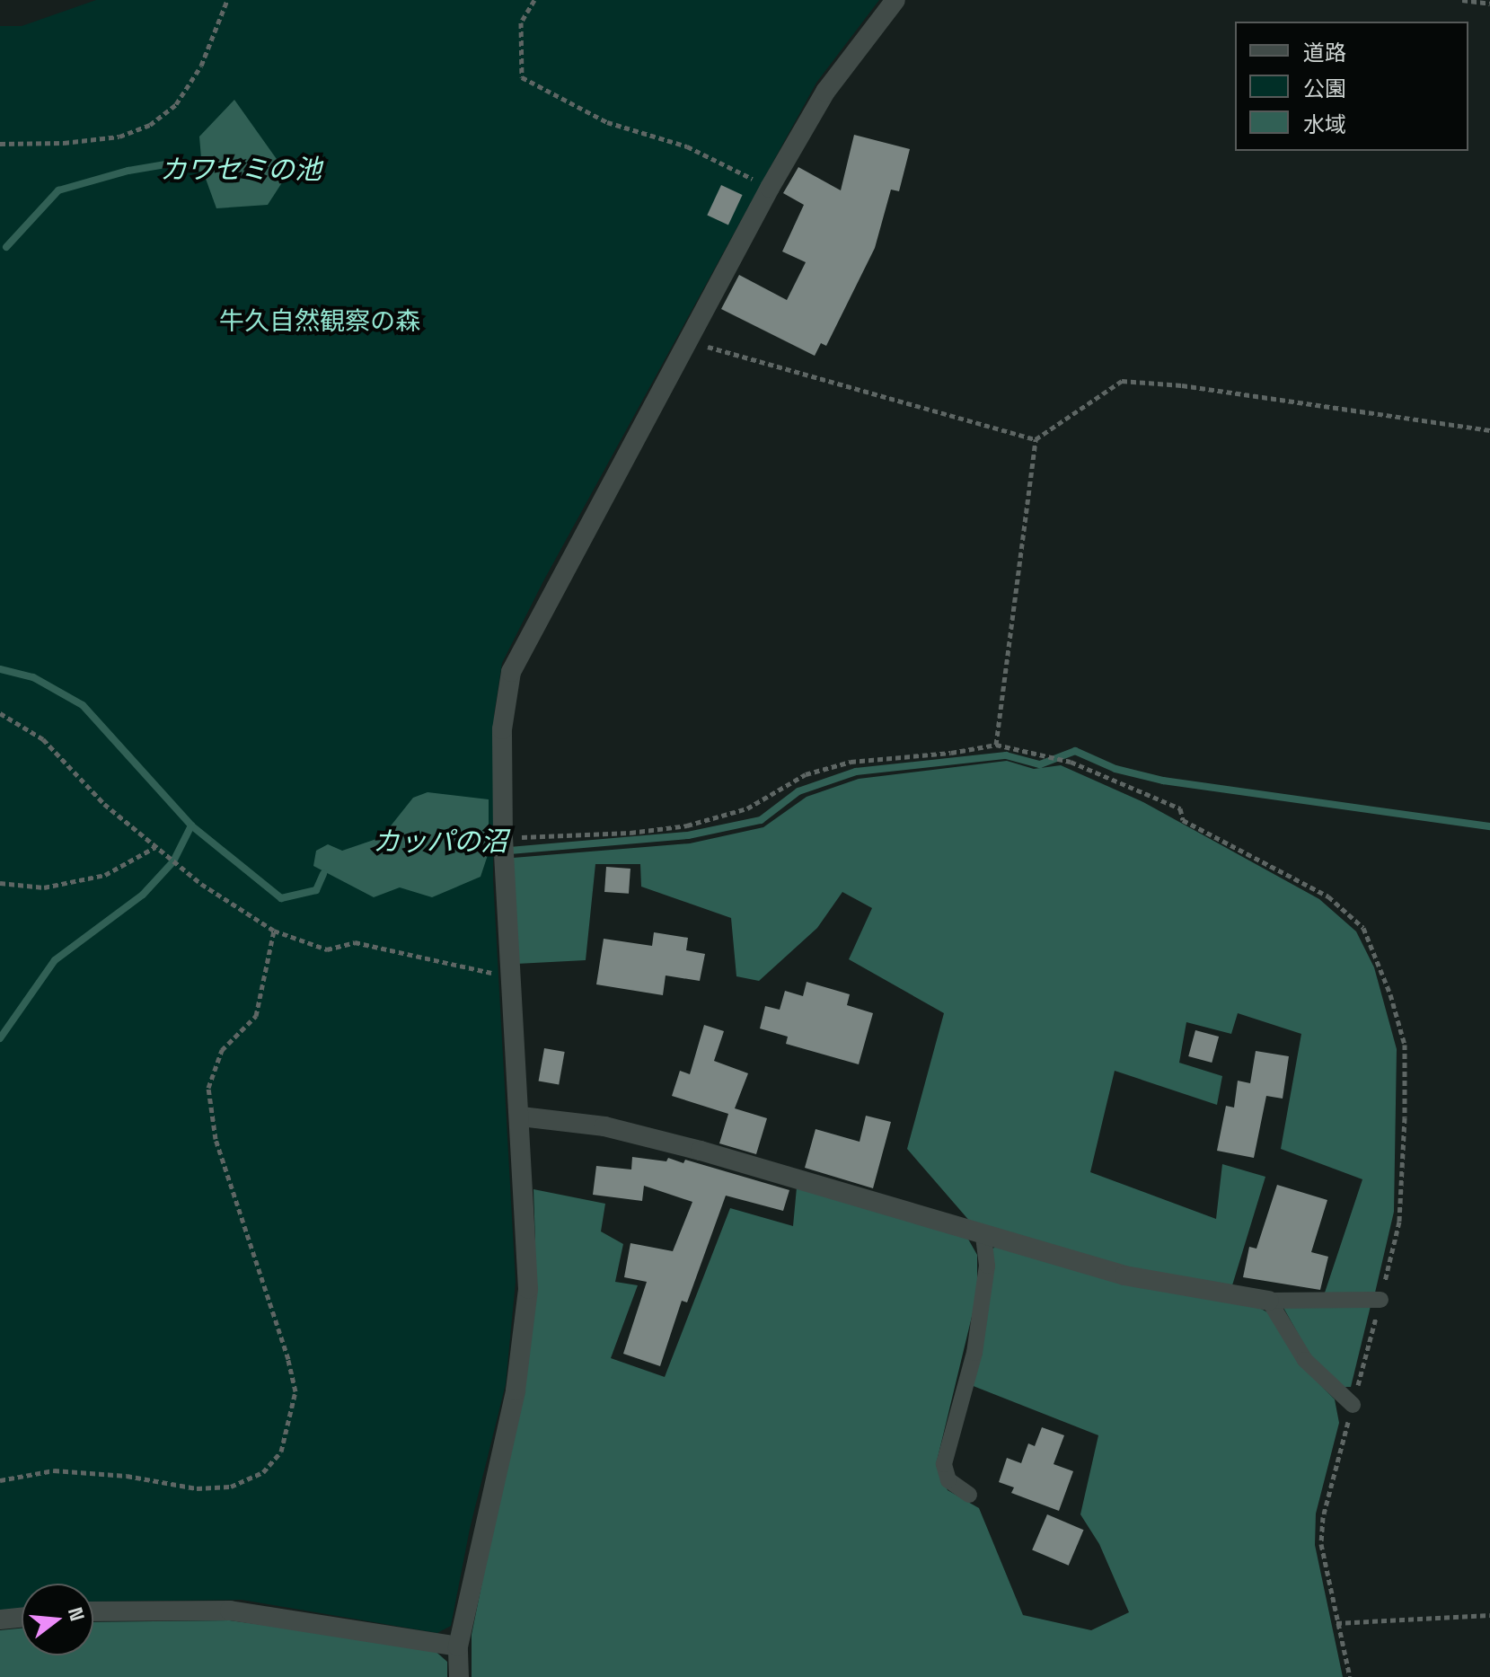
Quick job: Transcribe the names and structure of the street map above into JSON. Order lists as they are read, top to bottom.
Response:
{
  "water": ["カワセミの池", "カッパの沼"],
  "parks": ["牛久自然観察の森"],
  "legend": ["道路", "公園", "水域"],
  "north": "right"
}
